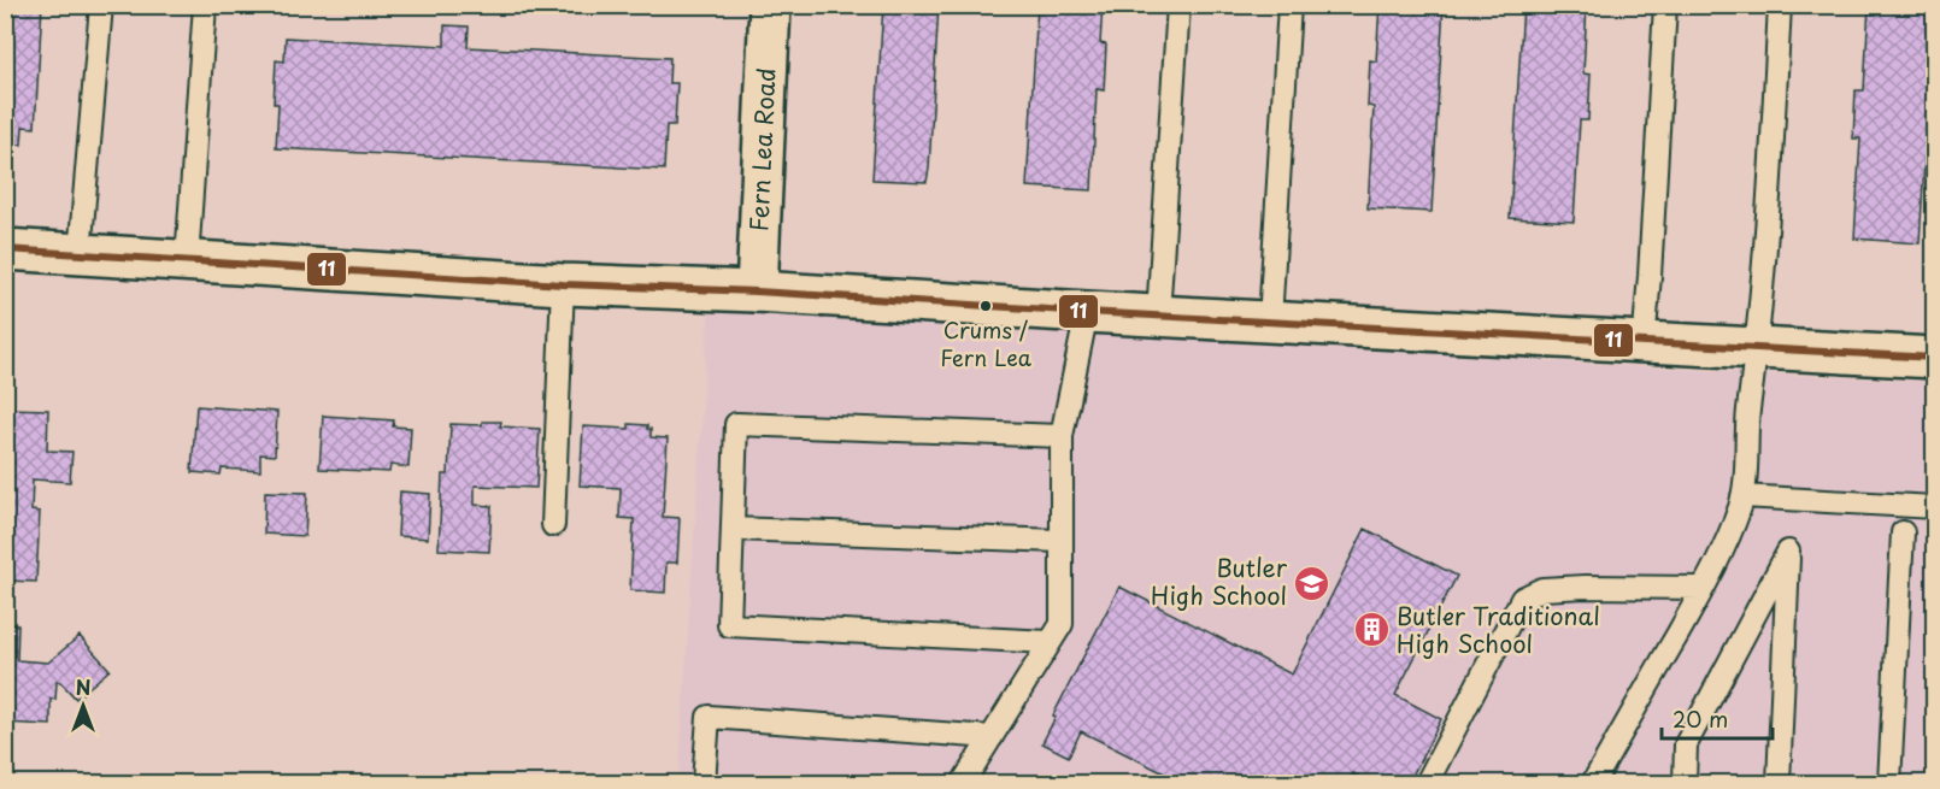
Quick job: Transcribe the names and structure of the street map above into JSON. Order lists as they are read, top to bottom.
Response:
{
  "streets": {
    "main road": ["Fern Lea Road"]
  },
  "places": {
    "other": ["Crums / Fern Lea"],
    "school or university": ["Butler High School"],
    "building": ["Butler Traditional High School"]
  },
  "lines": ["transit line 11"],
  "scale_bar": "20 m",
  "north": "top"
}
